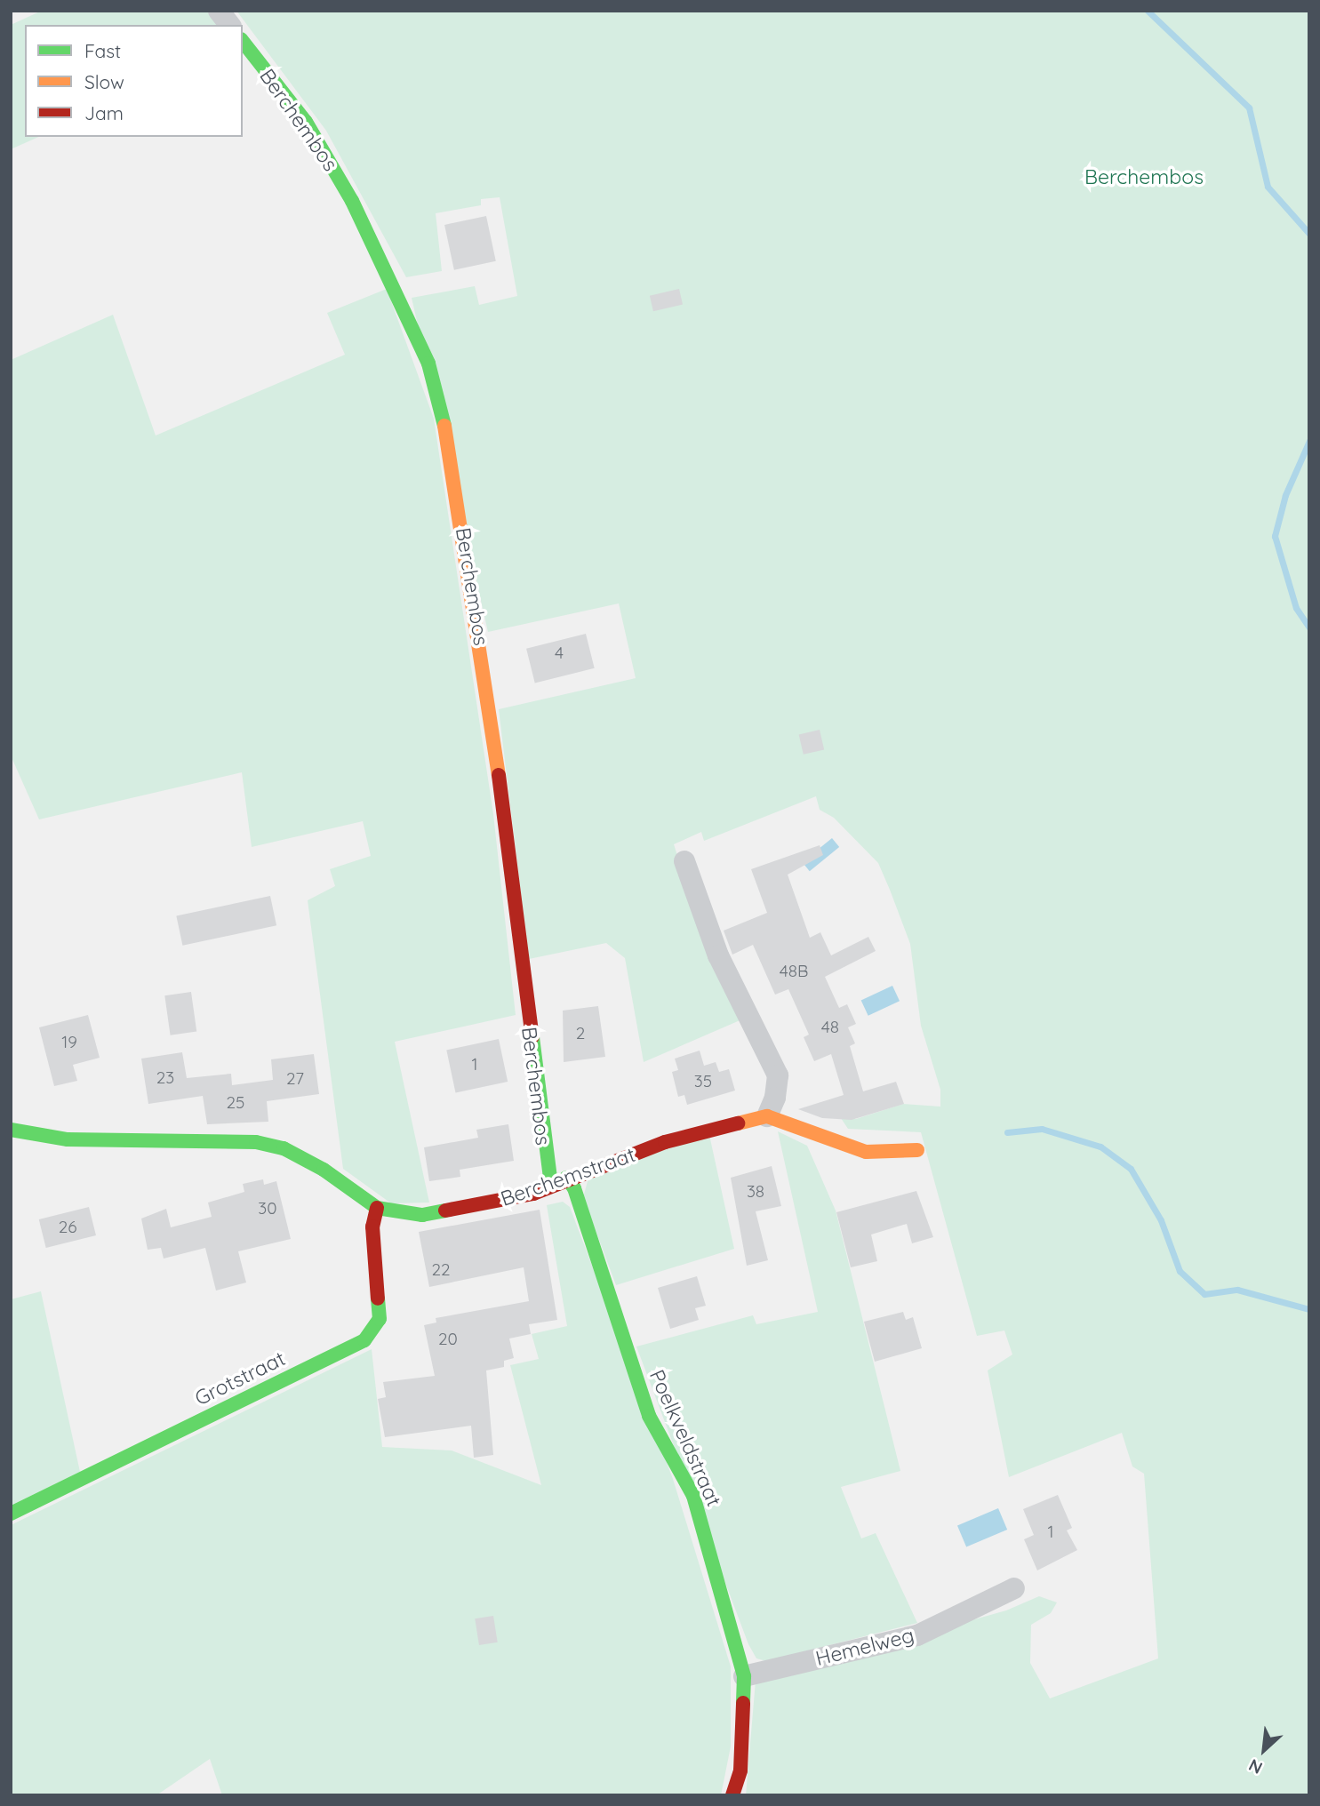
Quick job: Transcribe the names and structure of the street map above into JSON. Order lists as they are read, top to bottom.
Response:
{
  "streets": {
    "street": [
      "Berchembos",
      "Berchemstraat",
      "Grotstraat",
      "Poelkveldstraat",
      "Hemelweg"
    ]
  },
  "crossings": [
    ["Berchembos", "Berchemstraat"],
    ["Berchemstraat", "Grotstraat"],
    ["Berchemstraat", "Poelkveldstraat"],
    ["Poelkveldstraat", "Hemelweg"]
  ],
  "parks": ["Berchembos"],
  "house_numbers": [
    "4",
    "48B",
    "48",
    "2",
    "19",
    "1",
    "23",
    "27",
    "35",
    "25",
    "38",
    "30",
    "26",
    "22",
    "20",
    "1"
  ],
  "legend": ["Fast", "Slow", "Jam"],
  "north": "bottom left"
}
